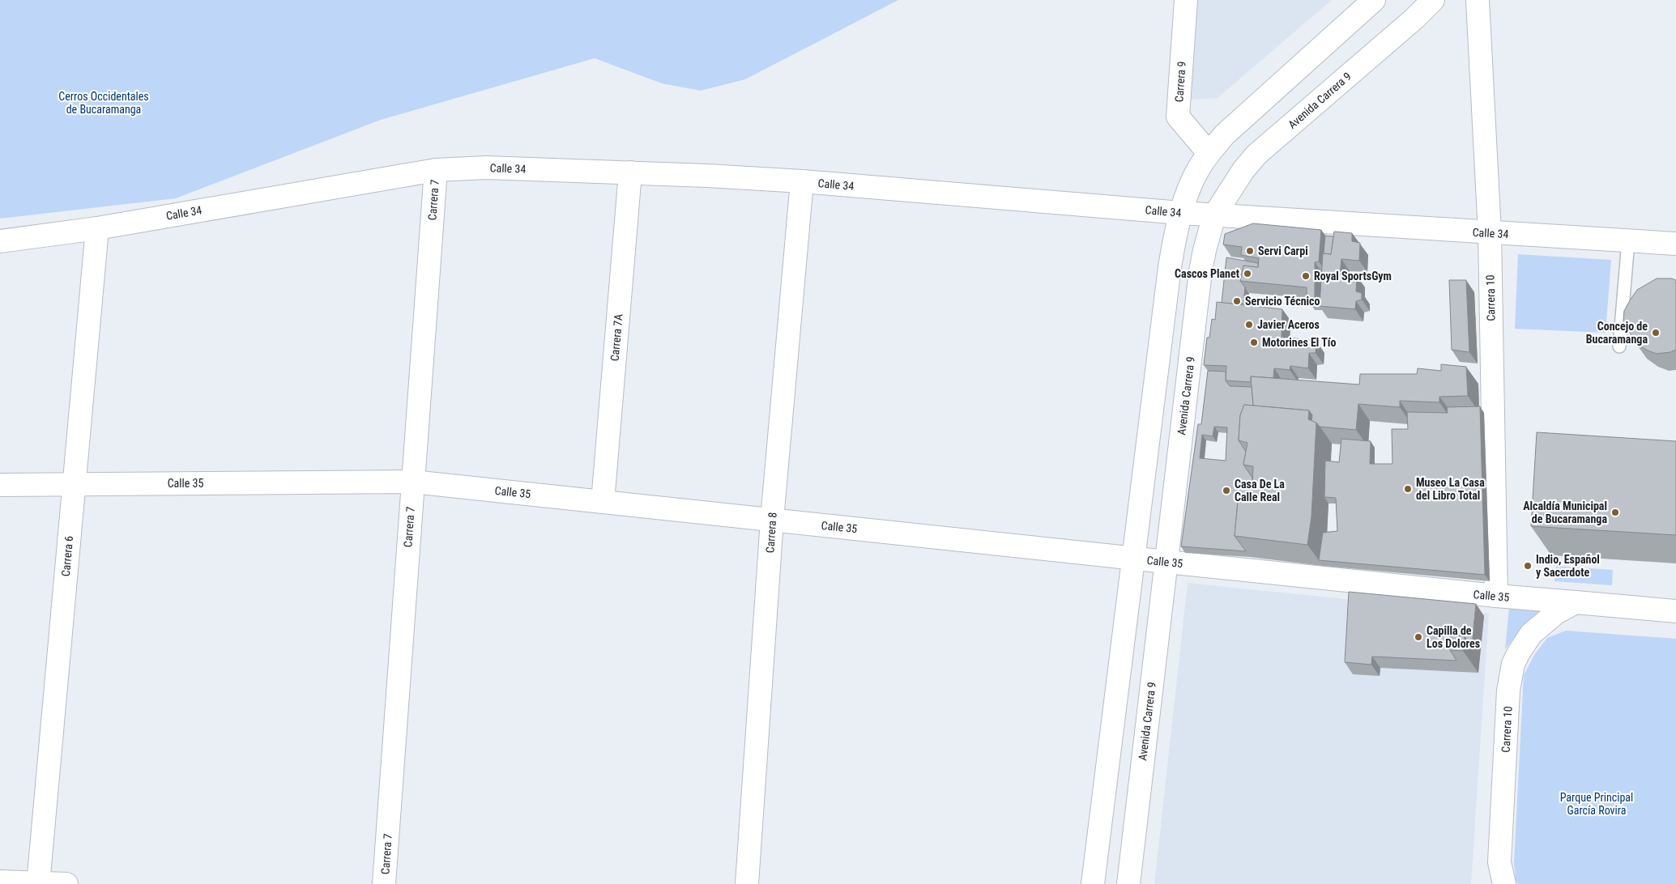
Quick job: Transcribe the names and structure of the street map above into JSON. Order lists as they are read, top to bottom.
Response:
{
  "streets": {
    "street": [
      "Carrera 9",
      "Avenida Carrera 9",
      "Calle 34",
      "Carrera 7",
      "Carrera 10",
      "Carrera 7A",
      "Calle 35",
      "Carrera 8",
      "Carrera 6"
    ]
  },
  "crossings": [
    ["Avenida Carrera 9", "Calle 34"],
    ["Avenida Carrera 9", "Calle 35"],
    ["Calle 34", "Carrera 7"],
    ["Calle 34", "Carrera 10"],
    ["Calle 34", "Carrera 7A"],
    ["Calle 34", "Carrera 8"],
    ["Calle 34", "Carrera 6"],
    ["Carrera 7", "Calle 35"],
    ["Carrera 10", "Calle 35"],
    ["Carrera 7A", "Calle 35"],
    ["Calle 35", "Carrera 8"],
    ["Calle 35", "Carrera 6"]
  ],
  "parks": ["Cerros Occidentales de Bucaramanga", "Parque Principal García Rovira"],
  "places": [
    "Servi Carpi",
    "Cascos Planet",
    "Royal SportsGym",
    "Servicio Técnico",
    "Javier Aceros",
    "Concejo de Bucaramanga",
    "Motorines El Tío",
    "Museo La Casa del Libro Total",
    "Casa De La Calle Real",
    "Alcaldía Municipal de Bucaramanga",
    "Indio, Español y Sacerdote",
    "Capilla de Los Dolores"
  ]
}
